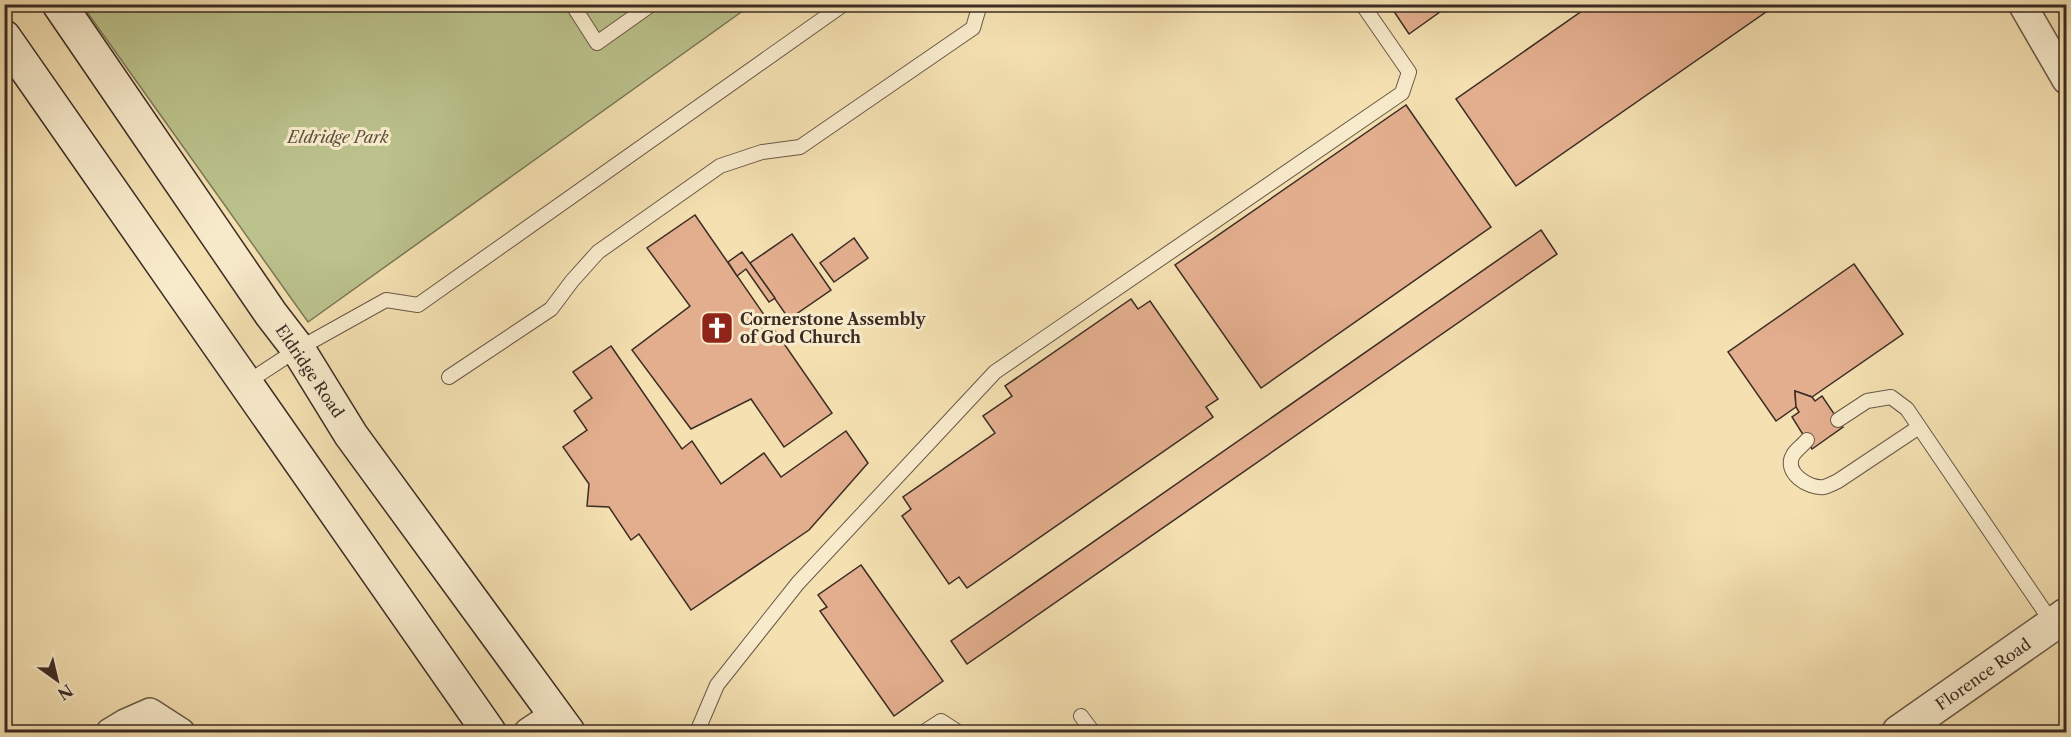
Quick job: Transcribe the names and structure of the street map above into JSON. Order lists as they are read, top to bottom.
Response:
{
  "streets": {
    "main road": ["Eldridge Road", "Florence Road"]
  },
  "parks": ["Eldridge Park"],
  "places": {
    "church": ["Cornerstone Assembly of God Church"]
  },
  "north": "bottom right"
}
